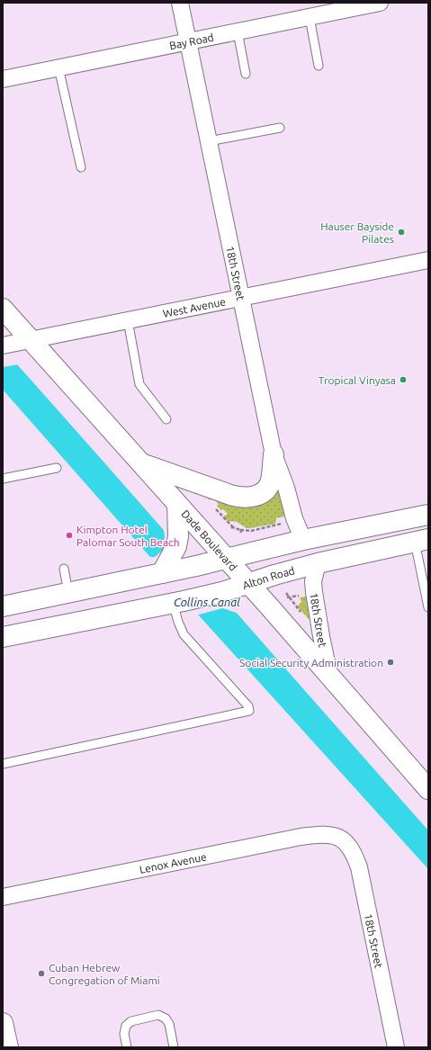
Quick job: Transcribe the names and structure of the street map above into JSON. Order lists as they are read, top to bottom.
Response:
{
  "streets": {
    "main road": ["Dade Boulevard", "Alton Road"],
    "street": [
      "Bay Road",
      "18th Street",
      "West Avenue",
      "Lenox Avenue"
    ]
  },
  "crossings": [
    ["Bay Road", "18th Street"],
    ["18th Street", "West Avenue"],
    ["18th Street", "Dade Boulevard"],
    ["18th Street", "Alton Road"],
    ["18th Street", "Lenox Avenue"],
    ["West Avenue", "Dade Boulevard"],
    ["Dade Boulevard", "Alton Road"]
  ],
  "water": ["Collins Canal"],
  "places": [
    "Hauser Bayside Pilates",
    "Tropical Vinyasa",
    "Kimpton Hotel Palomar South Beach",
    "Social Security Administration",
    "Cuban Hebrew Congregation of Miami"
  ]
}
